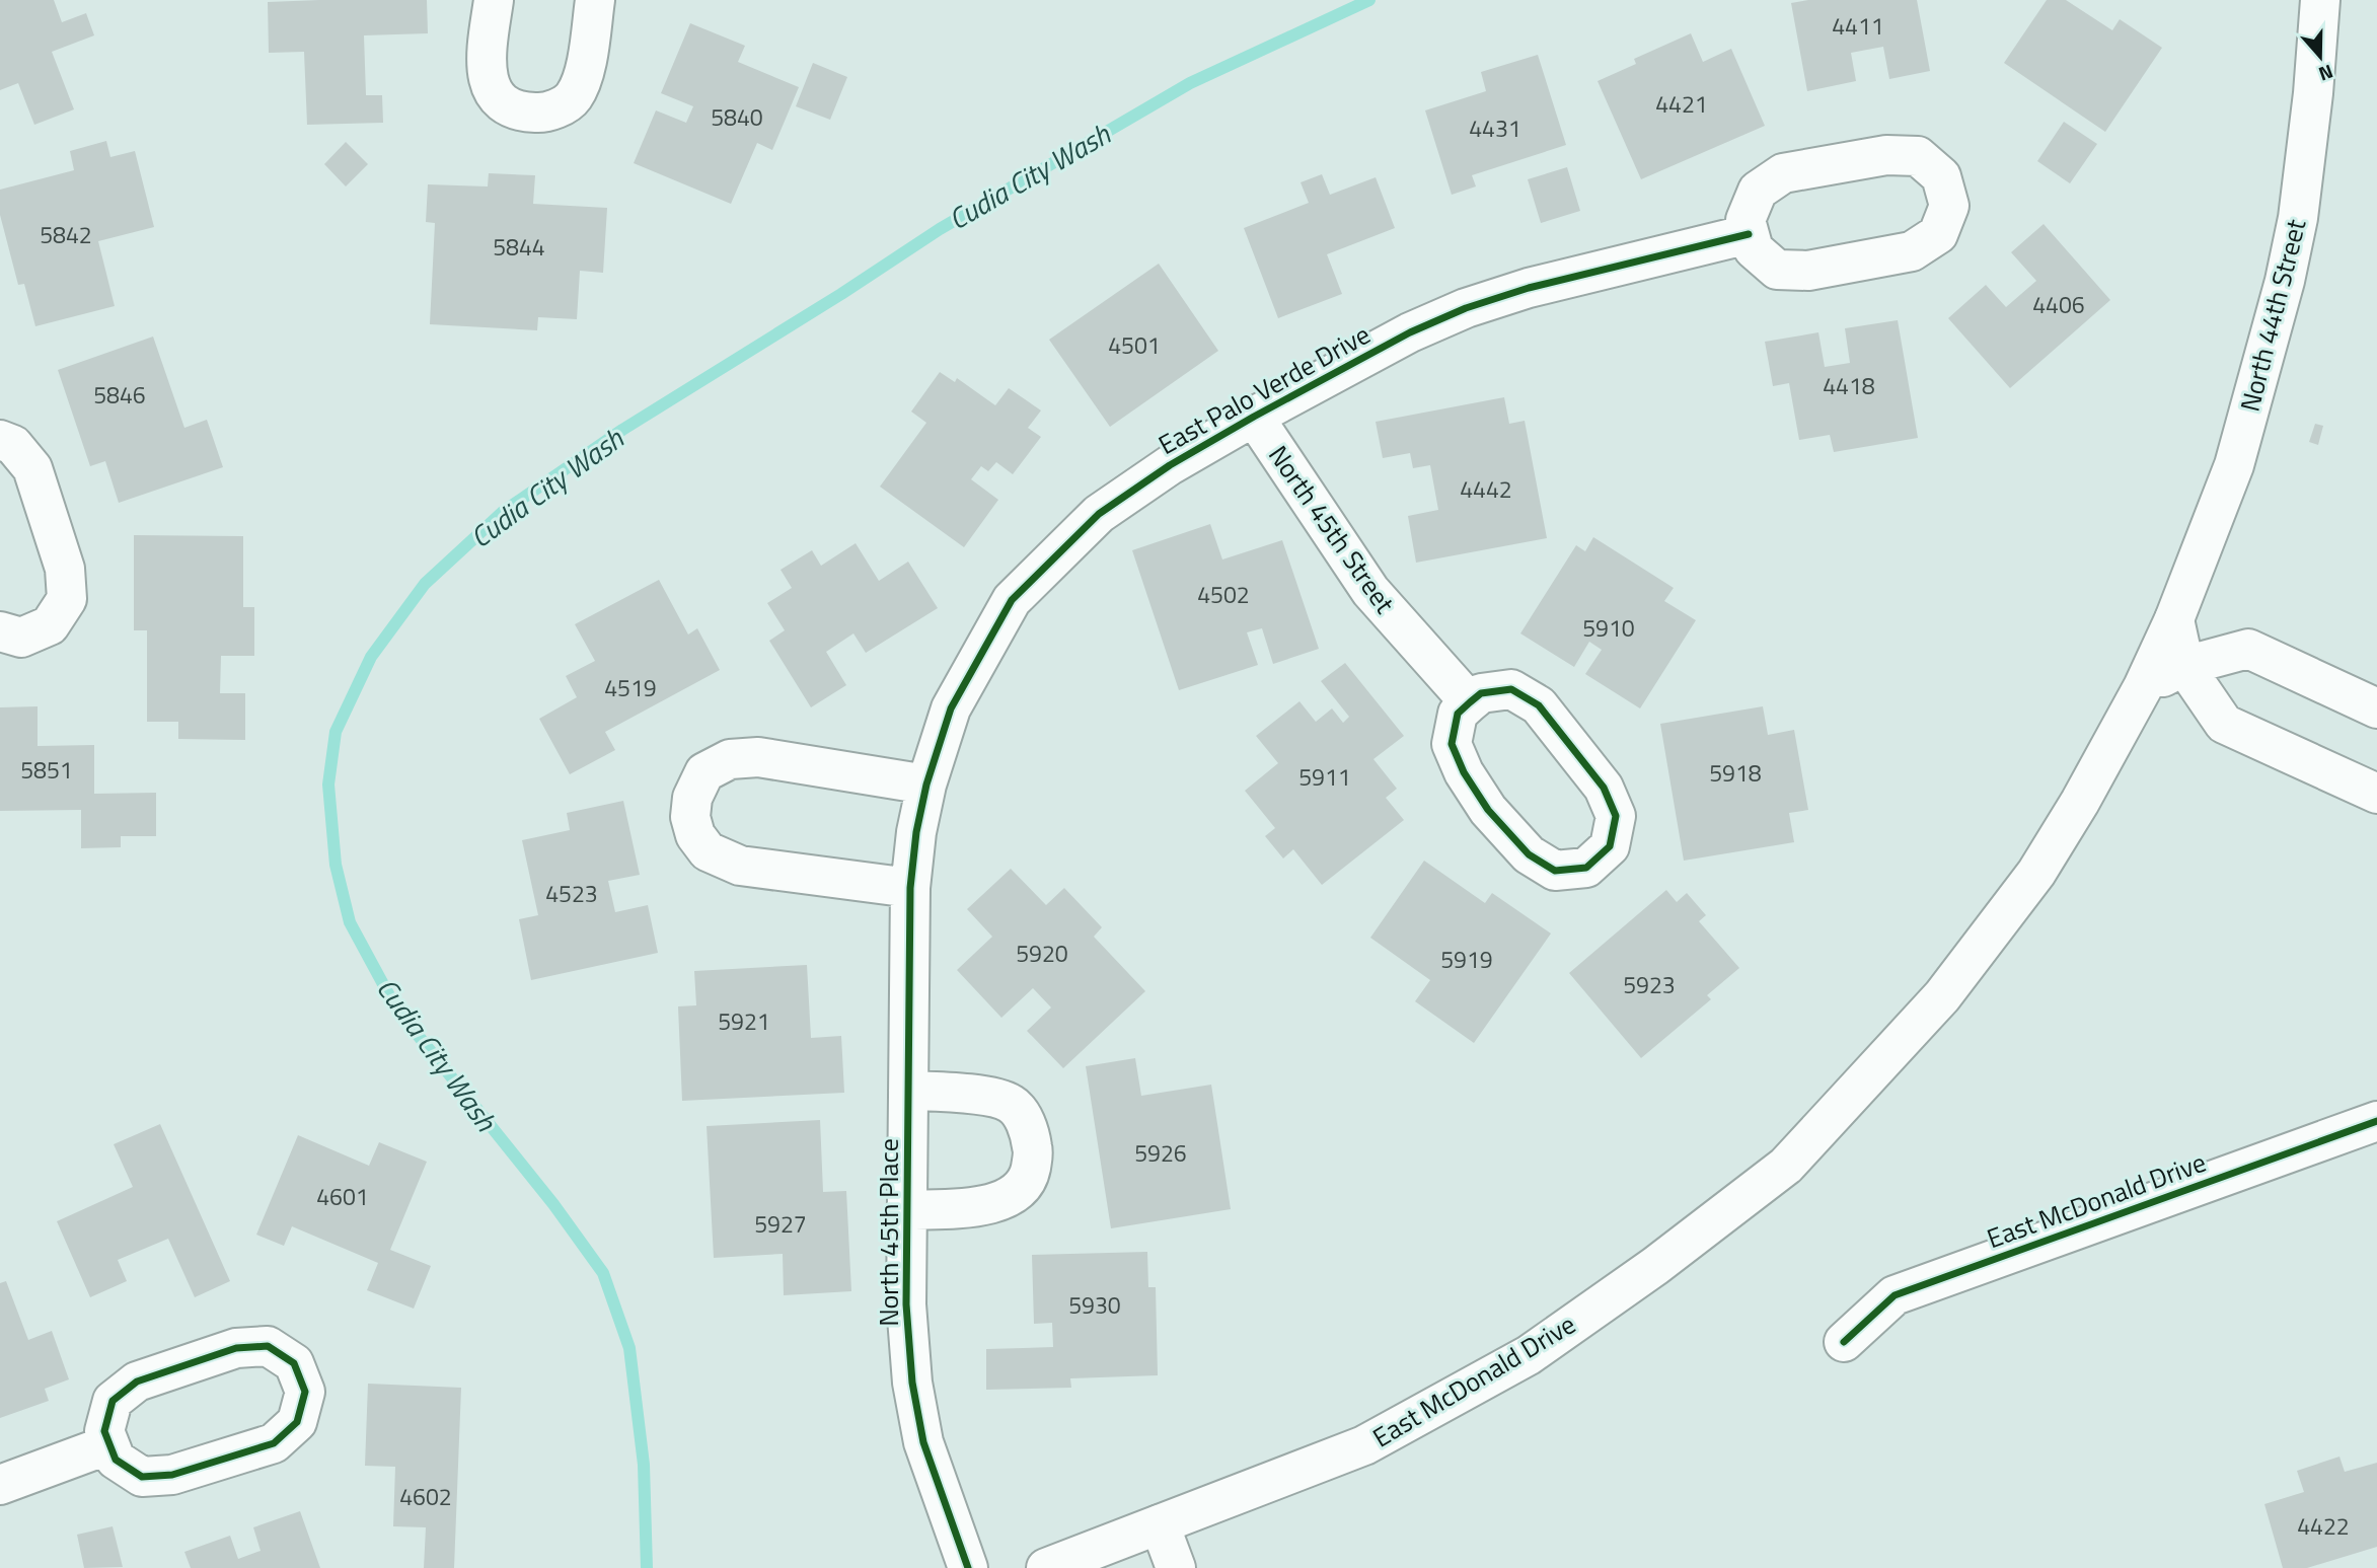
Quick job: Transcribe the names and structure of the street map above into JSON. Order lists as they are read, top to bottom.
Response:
{
  "streets": {
    "street": [
      "North 44th Street",
      "East Palo Verde Drive",
      "North 45th Street",
      "East McDonald Drive",
      "North 45th Place"
    ]
  },
  "crossings": [
    ["North 44th Street", "East McDonald Drive"],
    ["East Palo Verde Drive", "North 45th Street"],
    ["East Palo Verde Drive", "North 45th Place"]
  ],
  "water": ["Cudia City Wash"],
  "house_numbers": [
    "4411",
    "4421",
    "5840",
    "4431",
    "5842",
    "5844",
    "4406",
    "4501",
    "4418",
    "5846",
    "4442",
    "4502",
    "5910",
    "4519",
    "5851",
    "5918",
    "5911",
    "4523",
    "5920",
    "5919",
    "5923",
    "5921",
    "5926",
    "4601",
    "5927",
    "5930",
    "4602",
    "4422"
  ],
  "north": "bottom"
}
